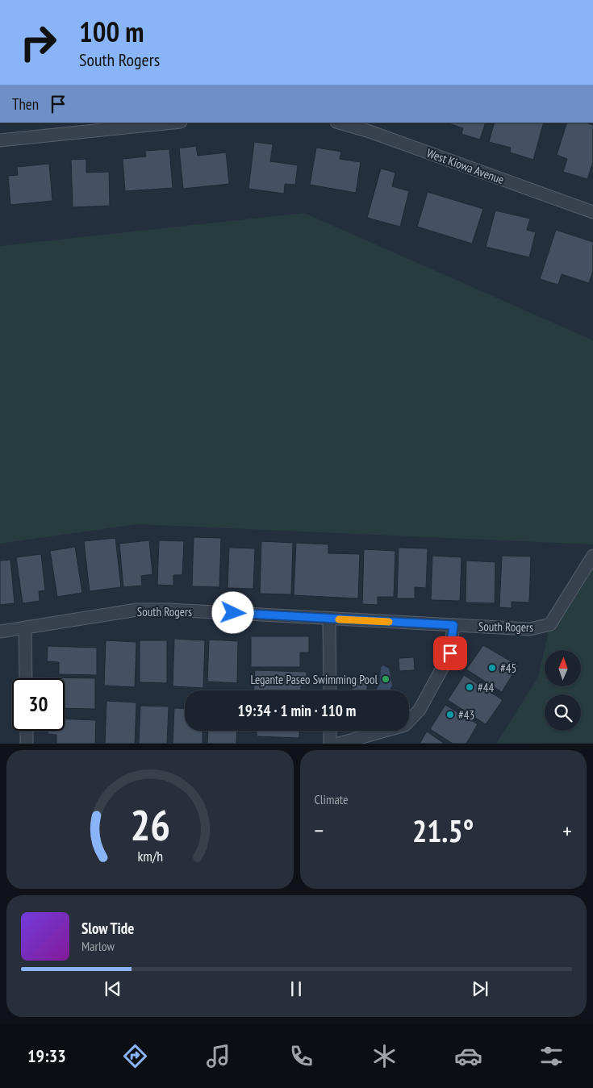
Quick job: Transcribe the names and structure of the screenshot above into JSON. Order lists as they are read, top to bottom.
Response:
{
  "streets": {
    "street": ["West Kiowa Avenue", "South Rogers"]
  },
  "places": [
    "#45",
    "Legante Paseo Swimming Pool",
    "#44",
    "#43"
  ],
  "north": "top",
  "page": {
    "turn": ["100 m", "South Rogers"],
    "then": "Then",
    "limit": "30",
    "trip": "19:34 · 1 min · 110 m",
    "tile": "Climate",
    "heat": ["−", "21.5°", "+"],
    "song": ["Slow Tide", "Marlow"],
    "tabs": "19:33",
    "gauge": ["26", "km/h"]
  }
}
